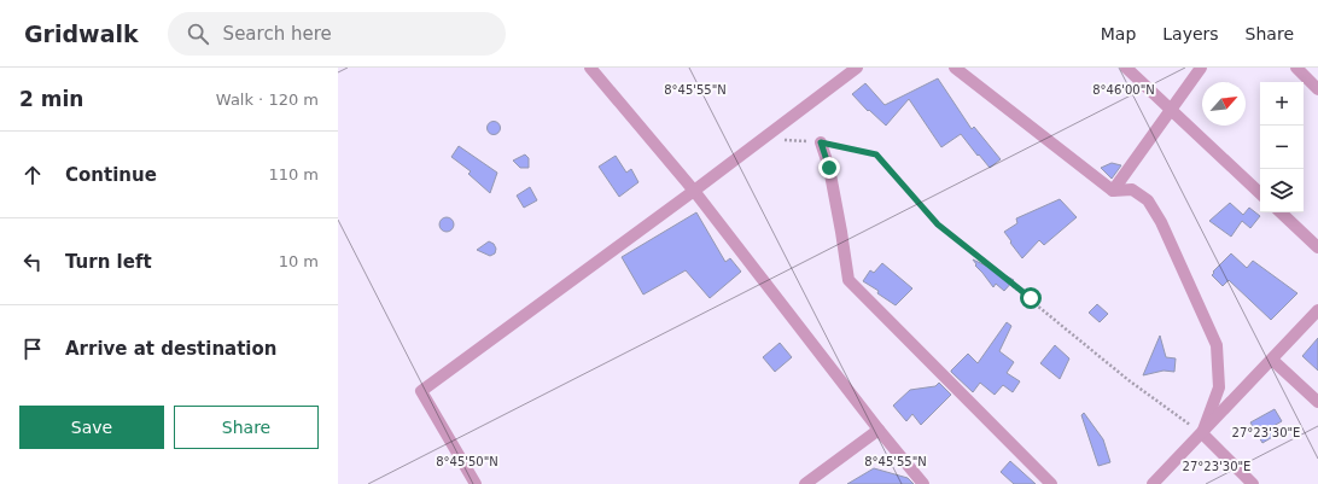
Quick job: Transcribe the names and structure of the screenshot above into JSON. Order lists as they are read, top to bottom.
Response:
{
  "north": "top right",
  "page": {
    "header": "Gridwalk",
    "search": "Search here",
    "nav": ["Map", "Layers", "Share"],
    "heading": ["2 min", "Walk · 120 m"],
    "map_buttons": ["+", "−"],
    "list": [
      ["Continue", "110 m"],
      ["Turn left", "10 m"],
      "Arrive at destination"
    ],
    "buttons": ["Save", "Share"]
  },
  "coordinates": [
    "8°45'55\"N",
    "8°46'00\"N",
    "27°23'30\"E",
    "8°45'50\"N"
  ]
}
